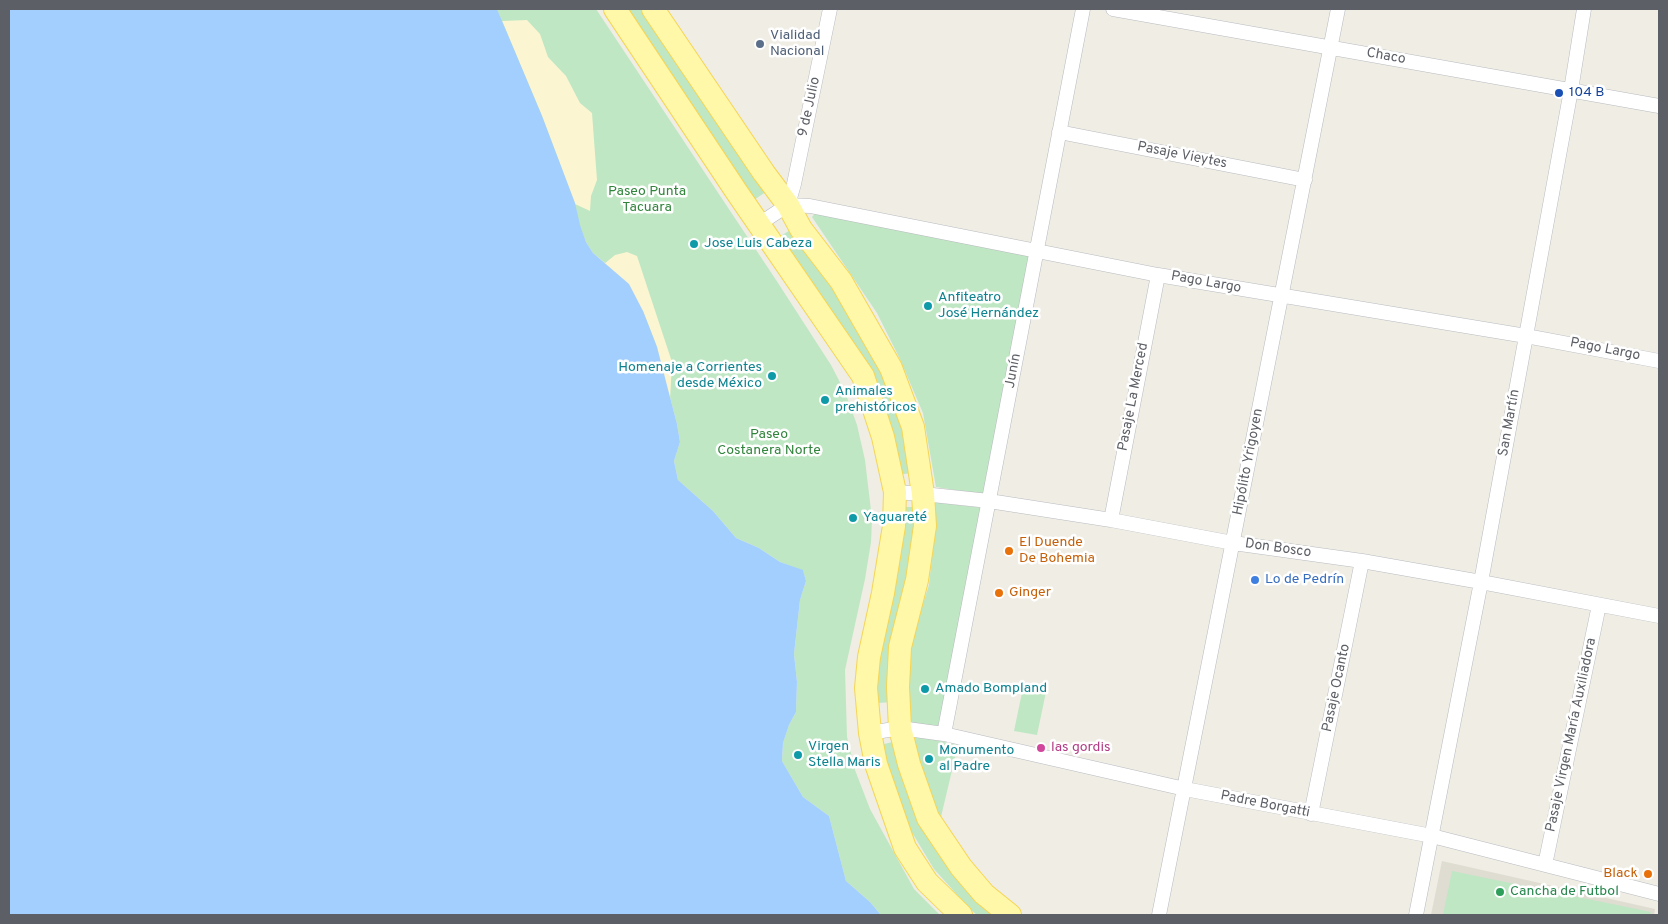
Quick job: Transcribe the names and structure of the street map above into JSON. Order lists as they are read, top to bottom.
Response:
{
  "streets": {
    "street": [
      "Chaco",
      "9 de Julio",
      "Pasaje Vieytes",
      "Pago Largo",
      "Junín",
      "Pasaje La Merced",
      "San Martín",
      "Hipólito Yrigoyen",
      "Don Bosco",
      "Pasaje Ocanto",
      "Pasaje Virgen María Auxiliadora",
      "Padre Borgatti"
    ]
  },
  "crossings": [
    ["Chaco", "San Martín"],
    ["Chaco", "Hipólito Yrigoyen"],
    ["9 de Julio", "Pago Largo"],
    ["Pasaje Vieytes", "Junín"],
    ["Pasaje Vieytes", "Hipólito Yrigoyen"],
    ["Pago Largo", "Junín"],
    ["Pago Largo", "Pasaje La Merced"],
    ["Pago Largo", "San Martín"],
    ["Pago Largo", "Hipólito Yrigoyen"],
    ["Junín", "Don Bosco"],
    ["Junín", "Padre Borgatti"],
    ["Pasaje La Merced", "Don Bosco"],
    ["San Martín", "Don Bosco"],
    ["San Martín", "Padre Borgatti"],
    ["Hipólito Yrigoyen", "Don Bosco"],
    ["Hipólito Yrigoyen", "Padre Borgatti"],
    ["Don Bosco", "Pasaje Ocanto"],
    ["Don Bosco", "Pasaje Virgen María Auxiliadora"],
    ["Pasaje Ocanto", "Padre Borgatti"],
    ["Pasaje Virgen María Auxiliadora", "Padre Borgatti"]
  ],
  "parks": ["Paseo Punta Tacuara", "Paseo Costanera Norte"],
  "places": [
    "Vialidad Nacional",
    "104 B",
    "Jose Luis Cabeza",
    "Anfiteatro José Hernández",
    "Homenaje a Corrientes desde México",
    "Animales prehistóricos",
    "Yaguareté",
    "El Duende De Bohemia",
    "Lo de Pedrín",
    "Ginger",
    "Amado Bompland",
    "las gordis",
    "Virgen Stella Maris",
    "Monumento al Padre",
    "Black",
    "Cancha de Futbol"
  ]
}
